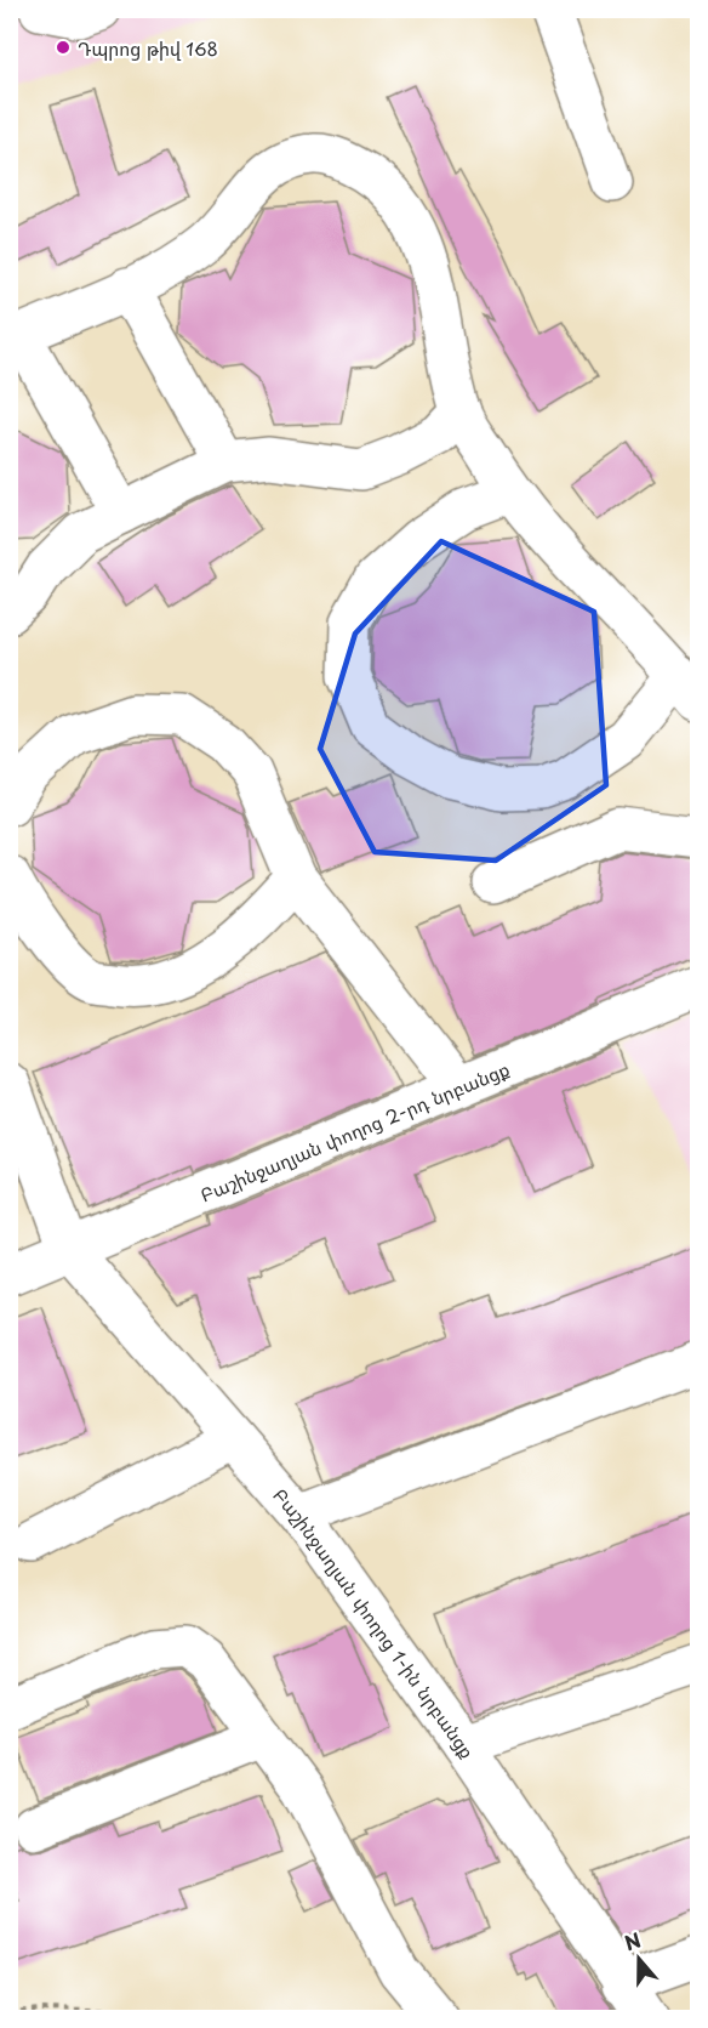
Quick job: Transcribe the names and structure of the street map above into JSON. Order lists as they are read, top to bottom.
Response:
{
  "streets": {
    "street": ["Բաշինջաղյան փողոց 2-րդ նրբանցք", "Բաշինջաղյան փողոց 1-ին նրբանցք"]
  },
  "crossings": [
    ["Բաշինջաղյան փողոց 2-րդ նրբանցք", "Բաշինջաղյան փողոց 1-ին նրբանցք"]
  ],
  "places": ["Դպրոց թիվ 168"],
  "north": "top"
}
